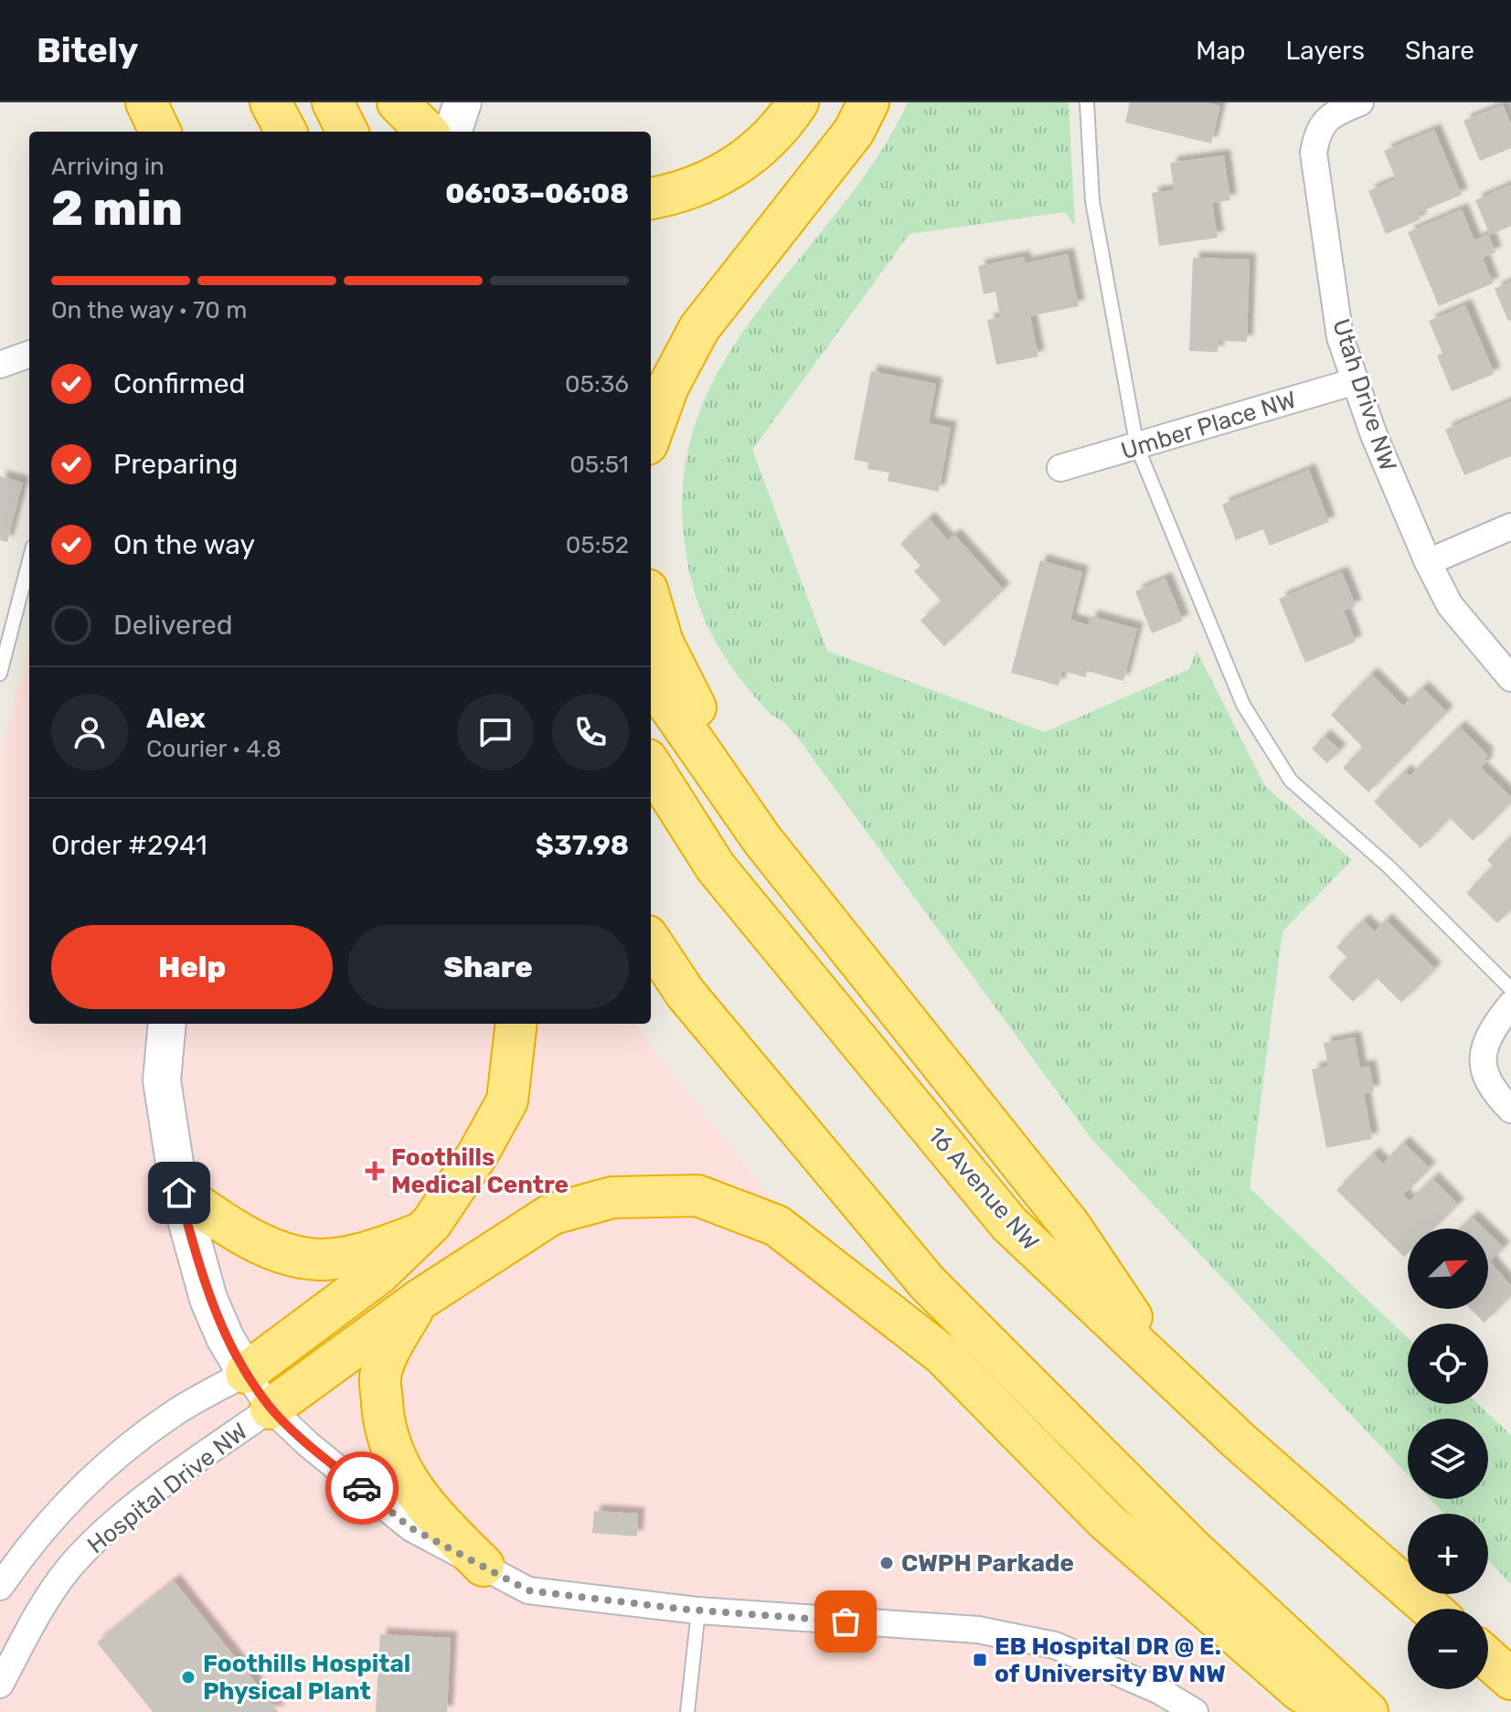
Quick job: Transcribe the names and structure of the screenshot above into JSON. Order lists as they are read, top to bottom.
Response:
{
  "streets": {
    "highway": ["16 Avenue NW"],
    "street": ["Utah Drive NW", "Umber Place NW", "Hospital Drive NW"]
  },
  "crossings": [
    ["Utah Drive NW", "Umber Place NW"]
  ],
  "places": {
    "health": ["Foothills Medical Centre"],
    "other": ["CWPH Parkade", "Foothills Hospital Physical Plant"],
    "transit": ["EB Hospital DR @ E. of University BV NW"]
  },
  "north": "top right",
  "page": {
    "header": "Bitely",
    "nav": ["Map", "Layers", "Share"],
    "heading": ["2 min", "Arriving in", "06:03–06:08"],
    "panel": [
      "Alex",
      "Courier · 4.8",
      "Order #2941",
      "$37.98"
    ],
    "bar": "On the way · 70 m",
    "list": [
      ["Confirmed", "05:36"],
      ["Preparing", "05:51"],
      ["On the way", "05:52"],
      "Delivered"
    ],
    "buttons": ["Help", "Share"],
    "map_buttons": ["+", "−"]
  }
}
